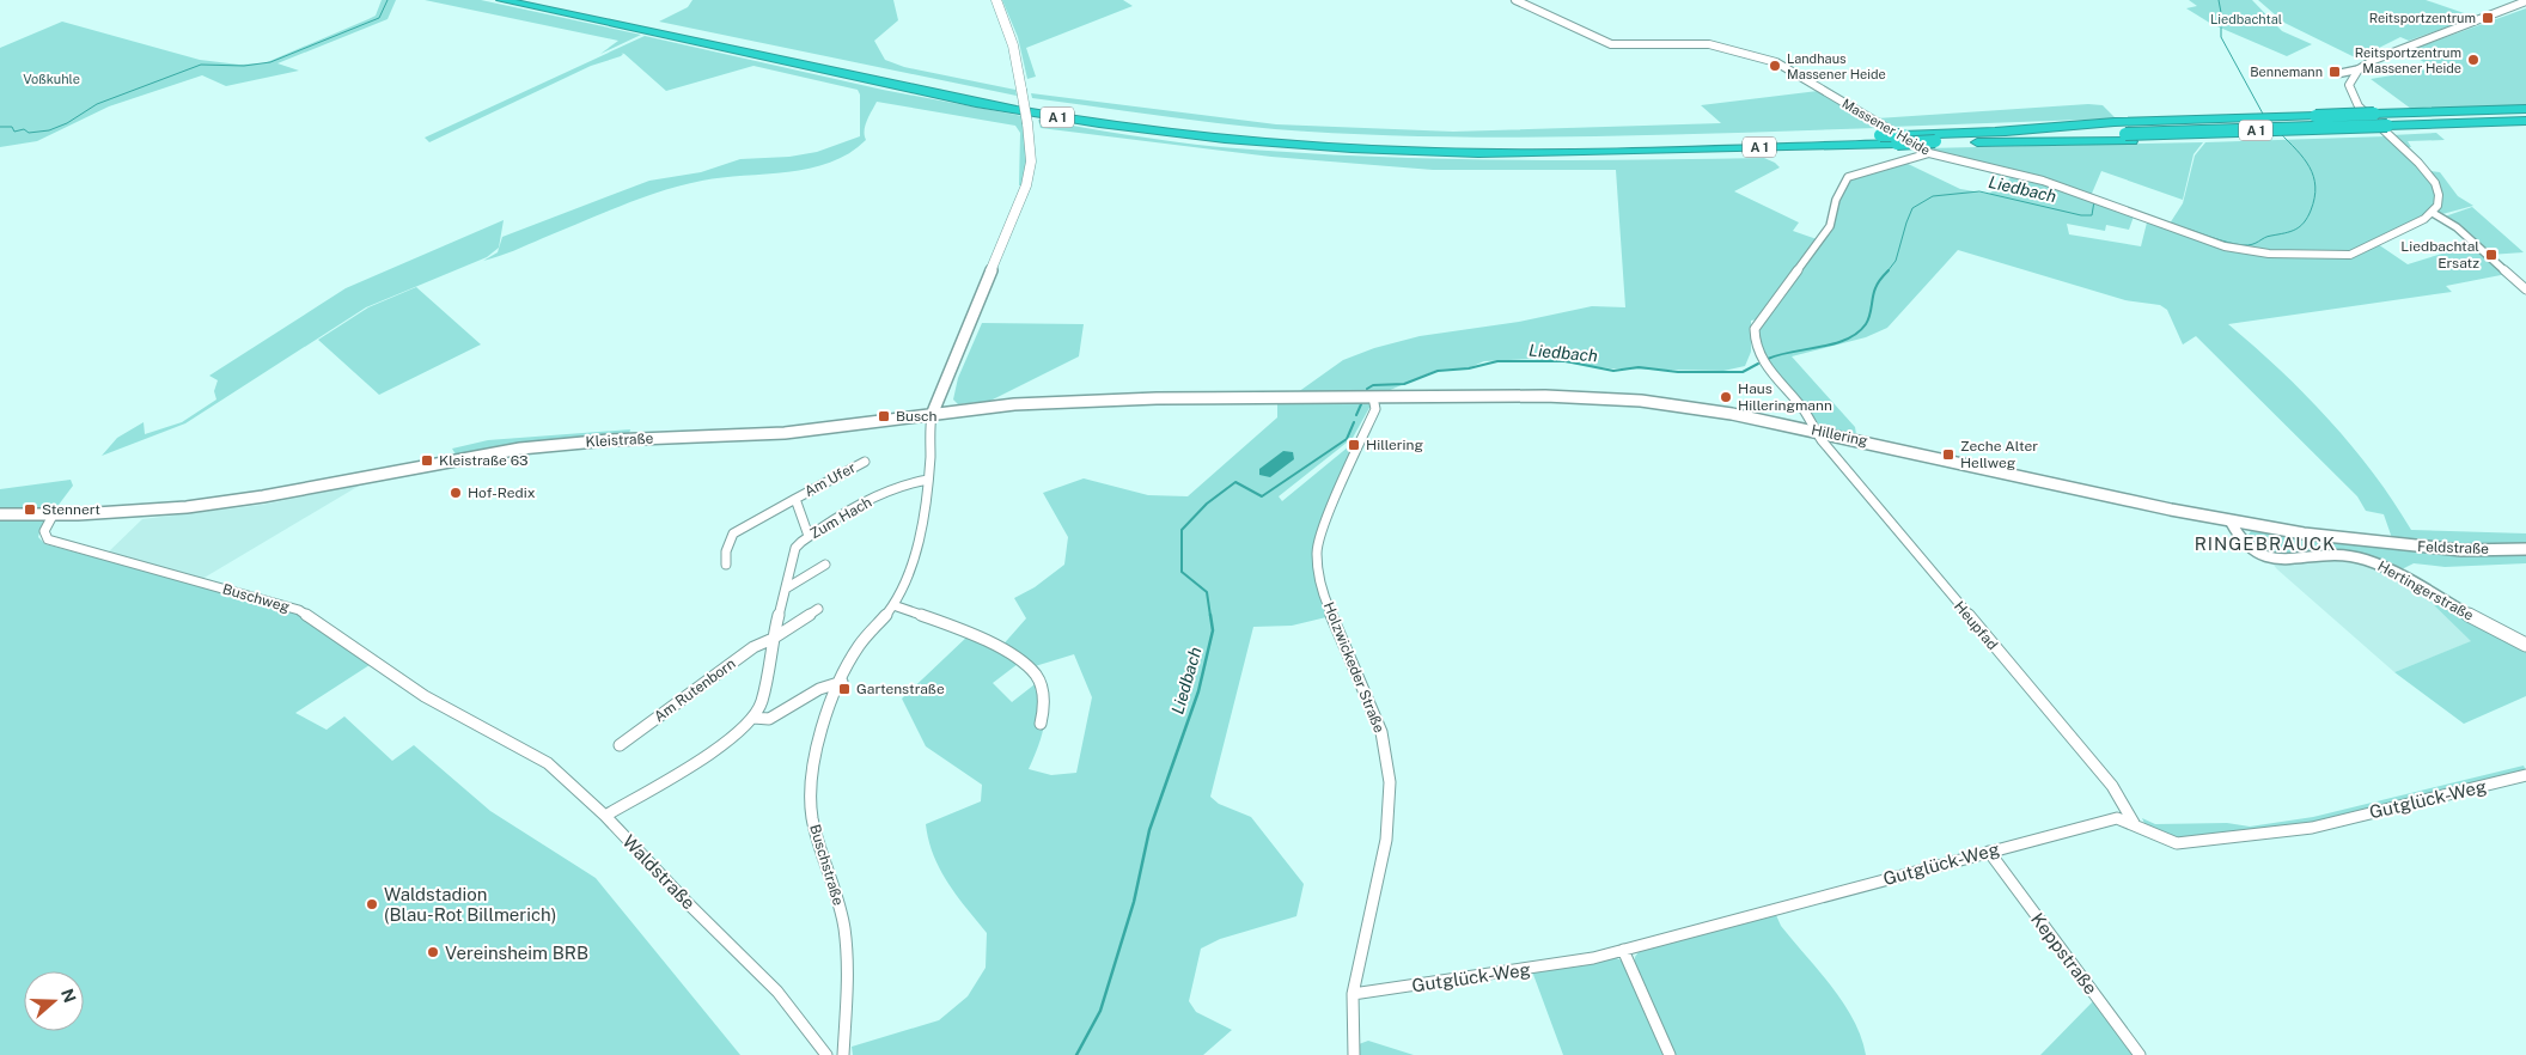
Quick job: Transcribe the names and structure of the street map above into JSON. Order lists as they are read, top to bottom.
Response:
{
  "streets": {
    "highway": ["A 1"],
    "main road": ["Hillering", "Kleistraße", "Feldstraße"],
    "street": [
      "Massener Heide",
      "Am Ufer",
      "Zum Hach",
      "Hertingerstraße",
      "Buschweg",
      "Heupfad",
      "Holzwickeder Straße",
      "Am Rutenborn",
      "Gutglück-Weg",
      "Buschstraße",
      "Waldstraße",
      "Keppstraße"
    ]
  },
  "crossings": [
    ["A 1", "Massener Heide"],
    ["A 1", "Heupfad"],
    ["Massener Heide", "Heupfad"],
    ["Hillering", "Kleistraße"],
    ["Hillering", "Feldstraße"],
    ["Hillering", "Hertingerstraße"],
    ["Hillering", "Heupfad"],
    ["Hillering", "Holzwickeder Straße"],
    ["Hillering", "Buschstraße"],
    ["Kleistraße", "Buschweg"],
    ["Kleistraße", "Buschstraße"],
    ["Am Ufer", "Zum Hach"],
    ["Zum Hach", "Am Rutenborn"],
    ["Zum Hach", "Buschstraße"],
    ["Zum Hach", "Waldstraße"],
    ["Buschweg", "Waldstraße"],
    ["Heupfad", "Gutglück-Weg"],
    ["Holzwickeder Straße", "Gutglück-Weg"],
    ["Gutglück-Weg", "Keppstraße"]
  ],
  "districts": ["RINGEBRAUCK"],
  "water": ["Liedbach"],
  "parks": ["Liedbachtal", "Voßkuhle"],
  "places": {
    "transit": [
      "Reitsportzentrum",
      "Bennemann",
      "Liedbachtal Ersatz",
      "Busch",
      "Hillering",
      "Zeche Alter Hellweg",
      "Kleistraße 63",
      "Stennert",
      "Gartenstraße"
    ],
    "other": [
      "Reitsportzentrum Massener Heide",
      "Landhaus Massener Heide",
      "Haus Hilleringmann",
      "Hof-Redix",
      "Waldstadion (Blau-Rot Billmerich)",
      "Vereinsheim BRB"
    ]
  },
  "north": "right"
}
